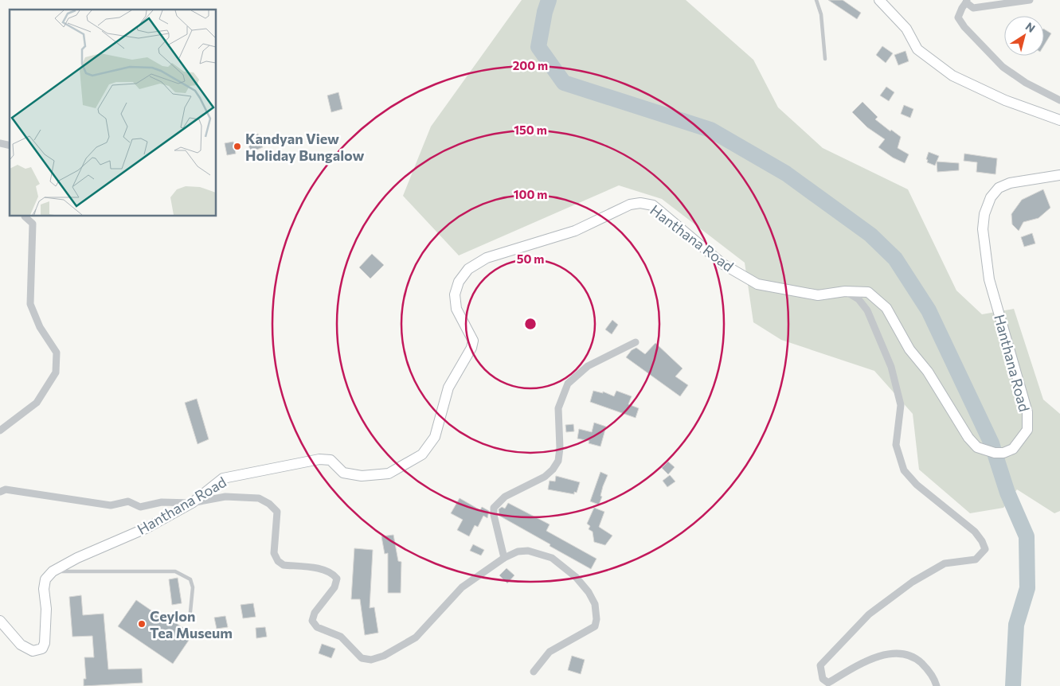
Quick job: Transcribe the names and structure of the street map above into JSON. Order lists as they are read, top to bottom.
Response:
{
  "streets": {
    "street": ["Hanthana Road"]
  },
  "places": ["Kandyan View Holiday Bungalow", "Ceylon Tea Museum"],
  "north": "top right",
  "rings": [
    "200 m",
    "150 m",
    "100 m",
    "50 m"
  ]
}
